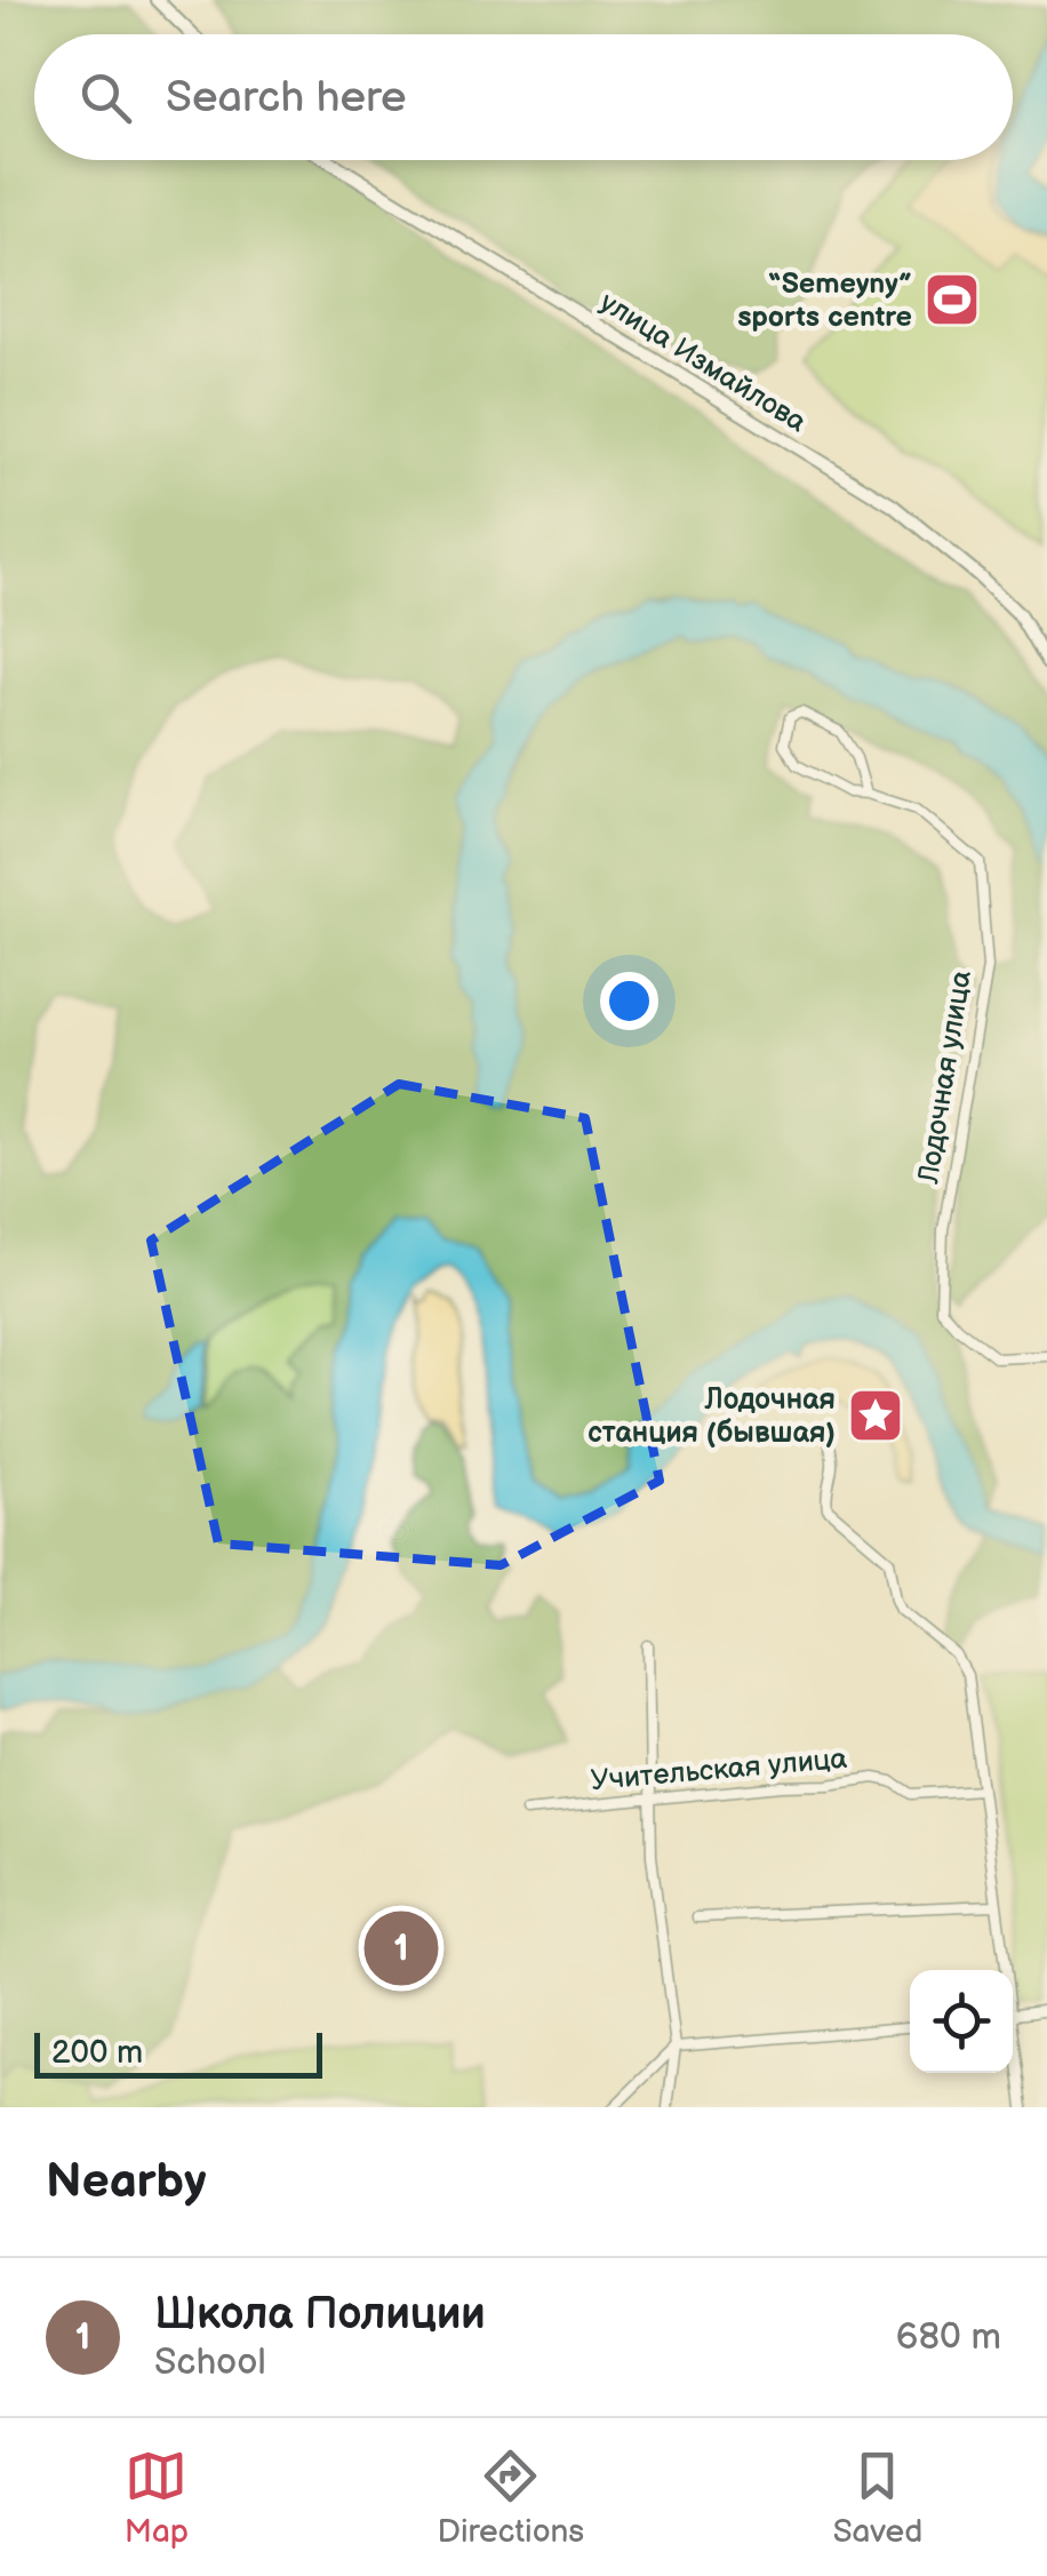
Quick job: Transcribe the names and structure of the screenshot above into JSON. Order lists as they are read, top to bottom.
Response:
{
  "streets": {
    "main road": ["улица Измайлова"],
    "street": ["Лодочная улица", "Учительская улица"]
  },
  "places": {
    "sports": ["“Semeyny” sports centre"],
    "place": ["Лодочная станция (бывшая)"]
  },
  "scale_bar": "200 m",
  "page": {
    "search": "Search here",
    "pins": "1",
    "scale": "200 m",
    "heading": "Nearby",
    "list": [
      {
        "mark": "1",
        "name": "Школа Полиции",
        "note": "School",
        "value": "680 m"
      }
    ],
    "nav": ["Map", "Directions", "Saved"]
  }
}
